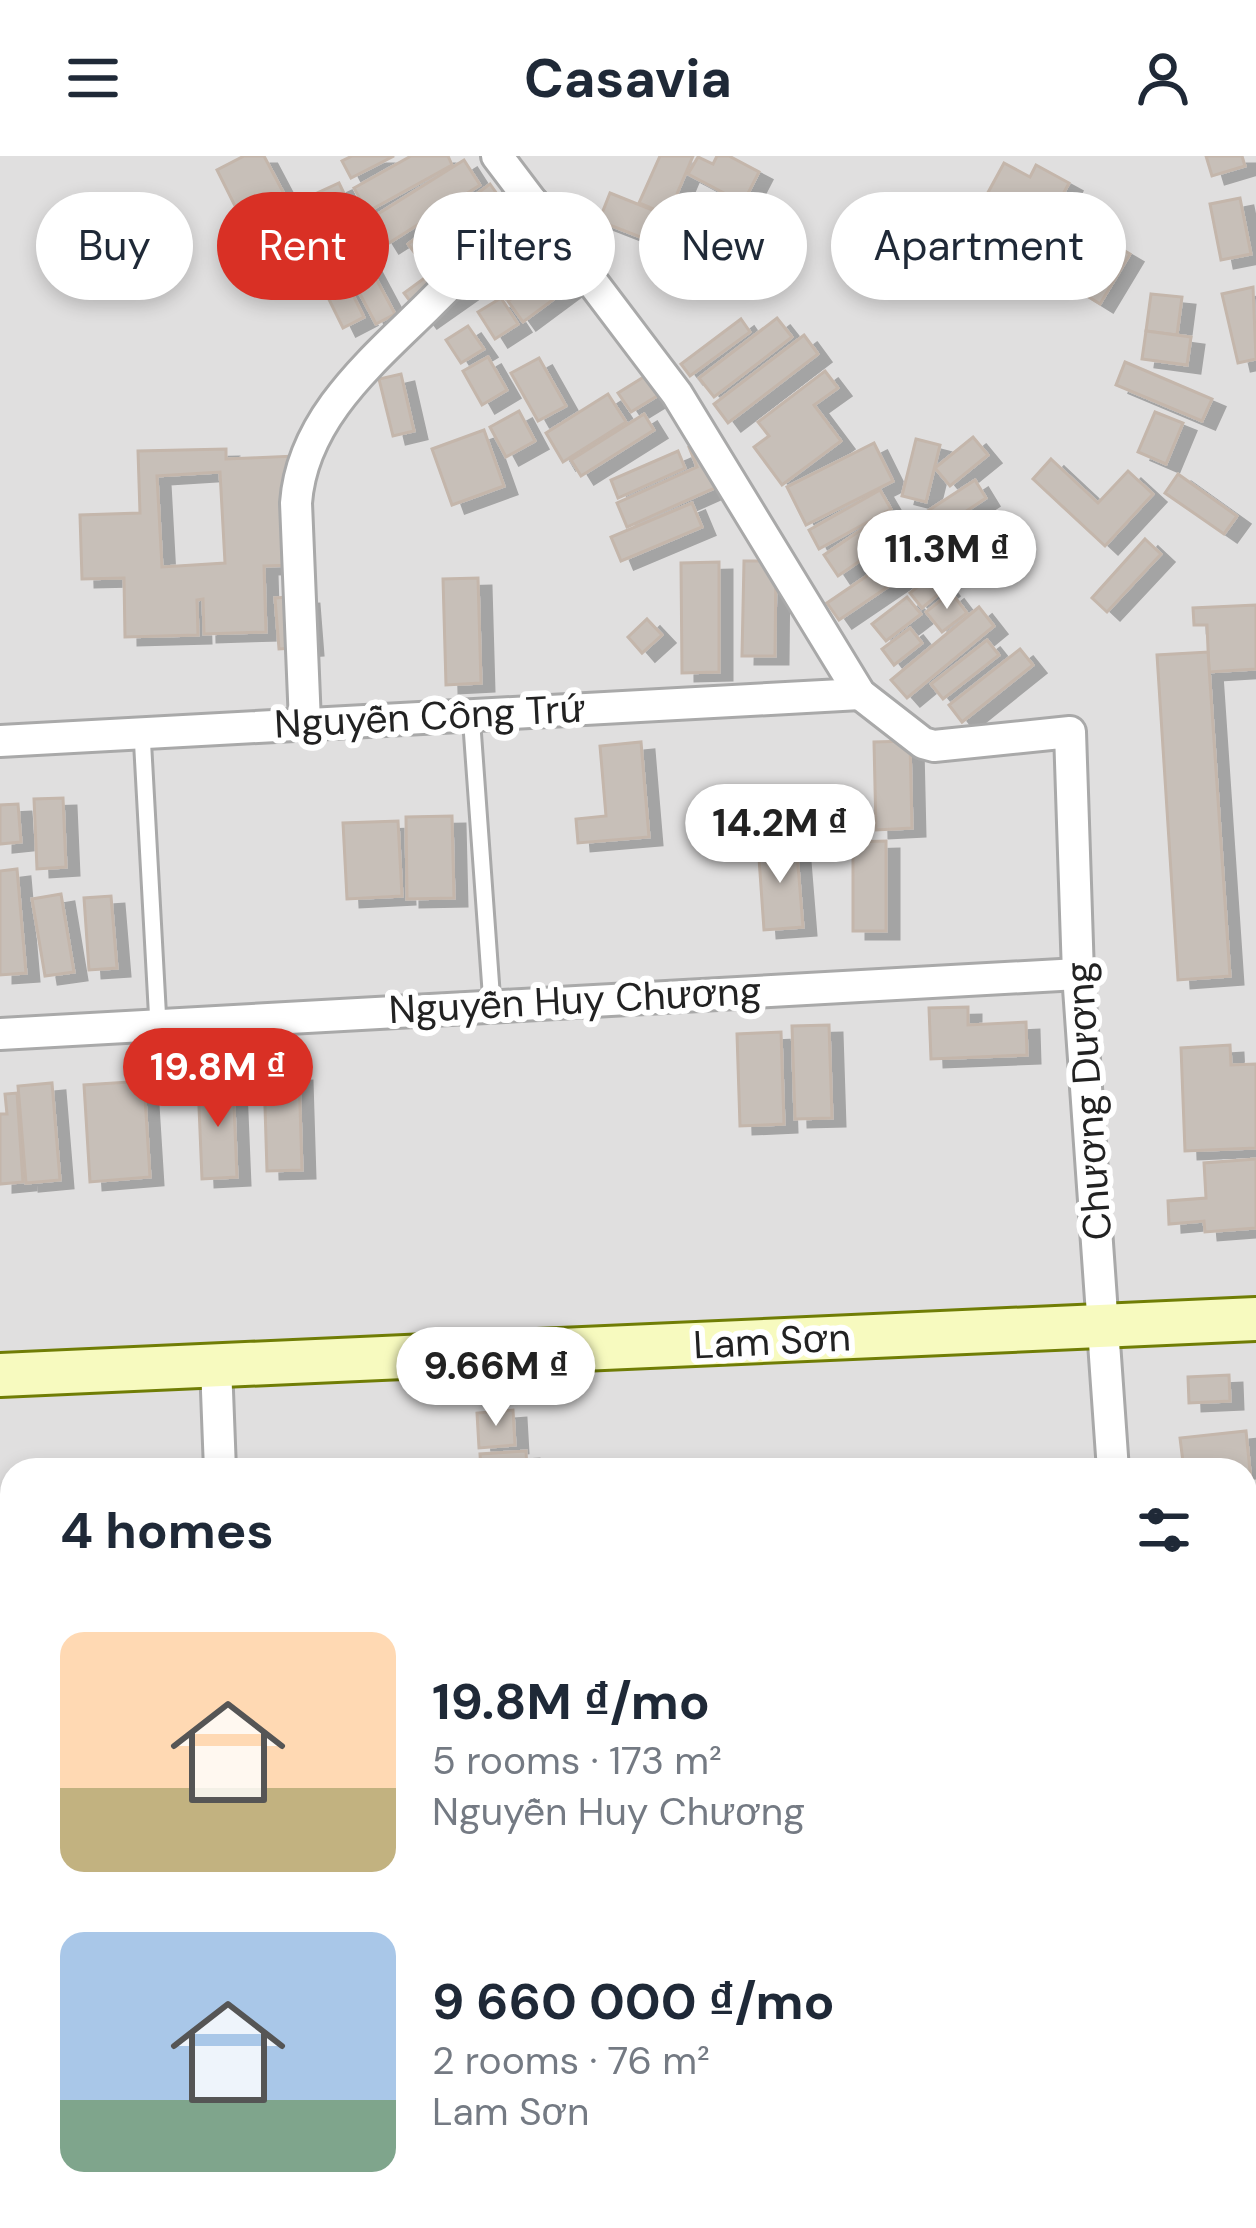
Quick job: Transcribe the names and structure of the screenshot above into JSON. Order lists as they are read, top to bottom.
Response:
{
  "streets": {
    "street": [
      "Nguyễn Công Trứ",
      "Nguyễn Huy Chương",
      "Chương Dương",
      "Lam Sơn"
    ]
  },
  "crossings": [
    ["Nguyễn Công Trứ", "Chương Dương"],
    ["Nguyễn Huy Chương", "Chương Dương"],
    ["Chương Dương", "Lam Sơn"]
  ],
  "page": {
    "header": "Casavia",
    "chip": [
      "Buy",
      "Rent",
      "Filters",
      "New",
      "Apartment"
    ],
    "price": [
      "11.3M ₫",
      "14.2M ₫",
      "19.8M ₫",
      "9.66M ₫"
    ],
    "heading": "4 homes",
    "list": [
      {
        "name": "19.8M ₫/mo",
        "note": "5 rooms · 173 m² · Nguyễn Huy Chương"
      },
      {
        "name": "9 660 000 ₫/mo",
        "note": "2 rooms · 76 m² · Lam Sơn"
      }
    ]
  }
}
